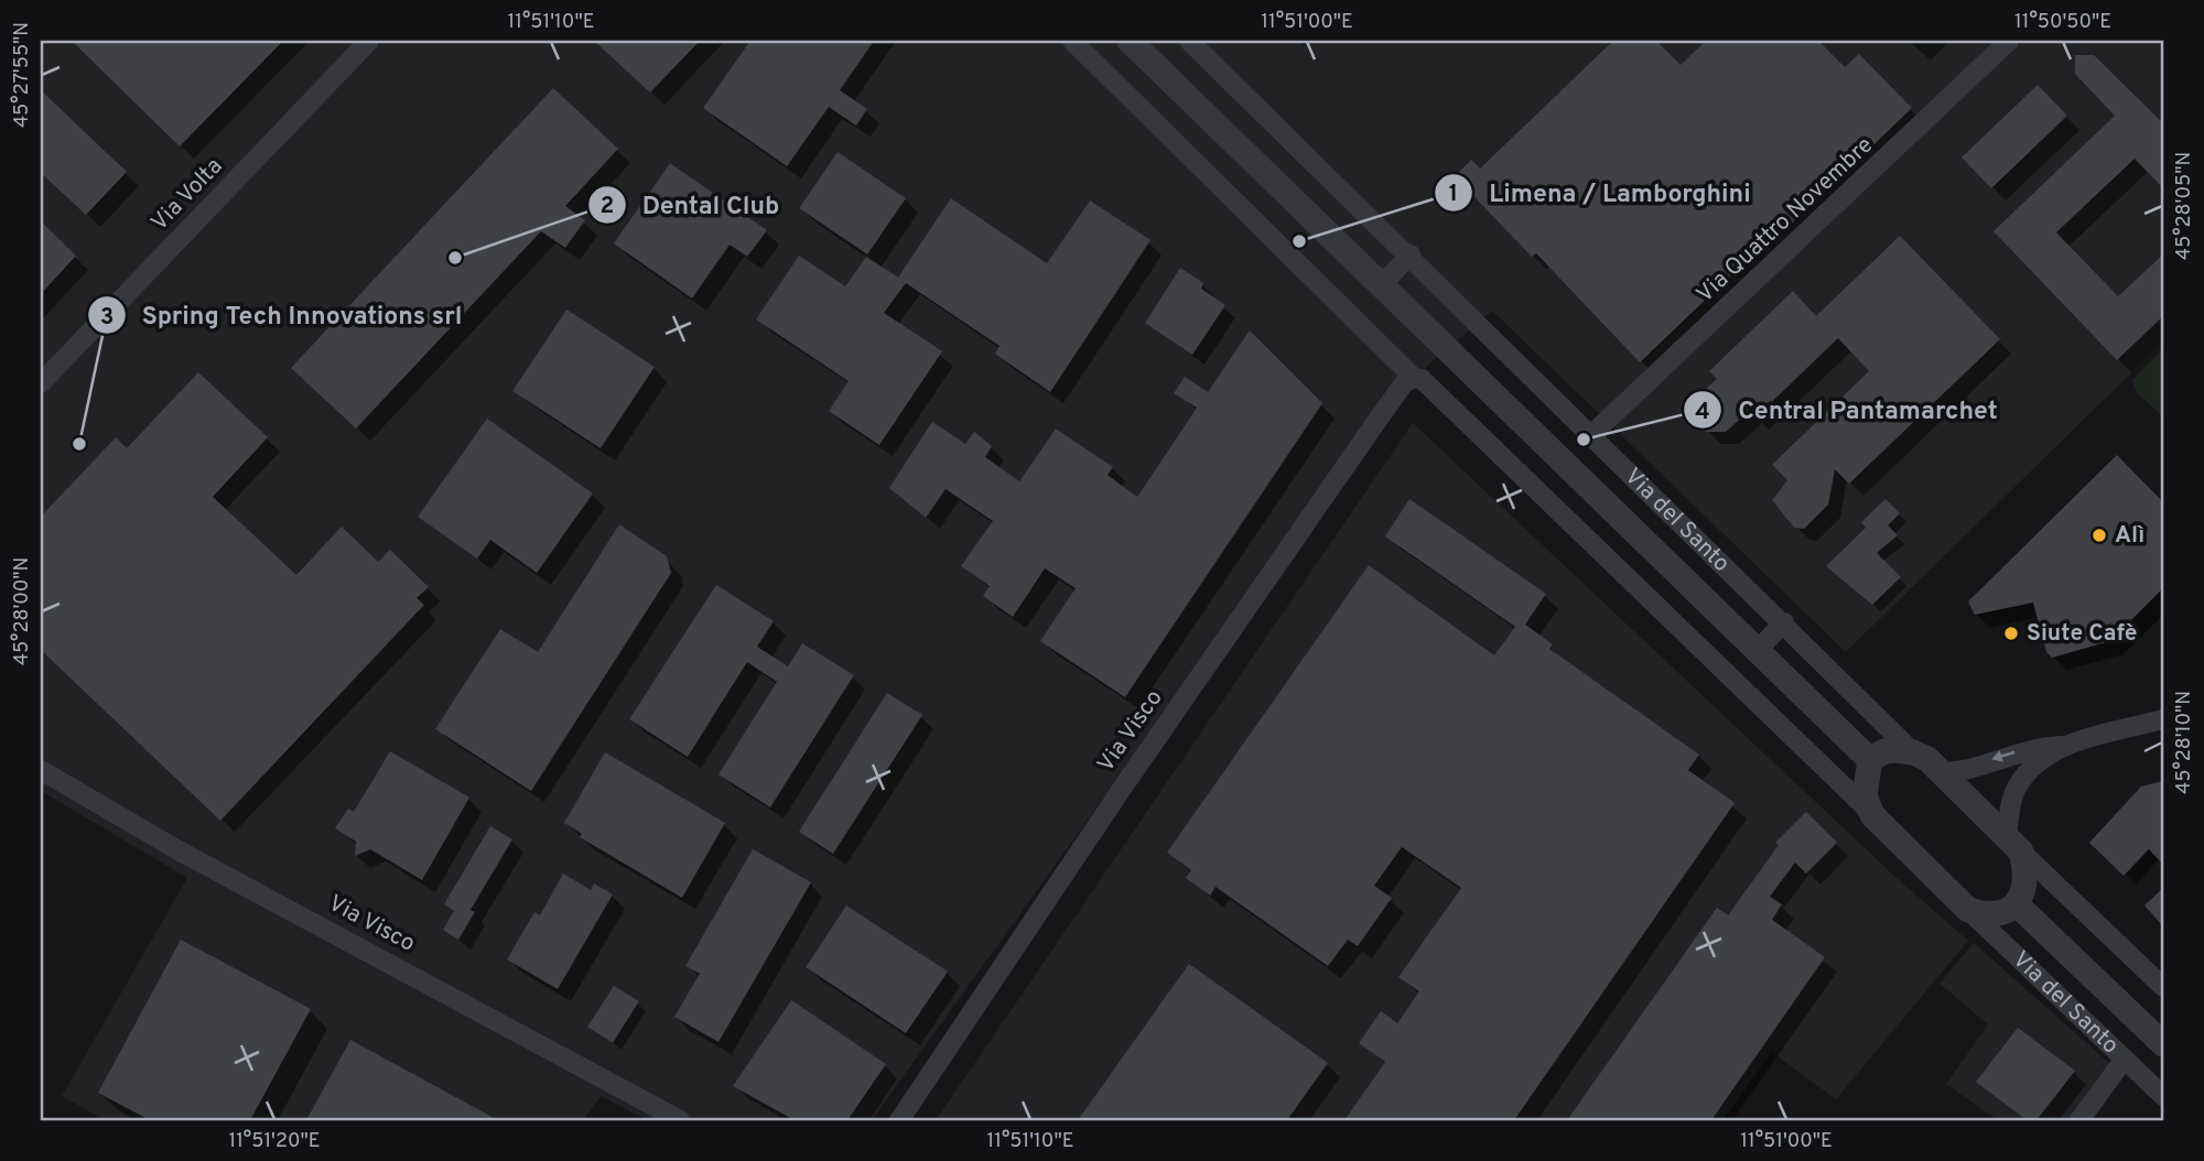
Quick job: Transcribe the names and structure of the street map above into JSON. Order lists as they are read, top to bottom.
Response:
{
  "streets": {
    "street": [
      "Via Volta",
      "Via Quattro Novembre",
      "Via del Santo",
      "Via Visco"
    ]
  },
  "crossings": [
    ["Via Quattro Novembre", "Via del Santo"],
    ["Via del Santo", "Via Visco"]
  ],
  "places": [
    "Limena / Lamborghini",
    "Dental Club",
    "Central Pantamarchet",
    "Spring Tech Innovations srl",
    "Alì",
    "Siute Cafè"
  ],
  "coordinates": [
    "11°51'10\"E",
    "11°51'00\"E",
    "11°50'50\"E",
    "45°27'55\"N",
    "45°28'05\"N",
    "45°28'00\"N",
    "45°28'10\"N",
    "11°51'20\"E"
  ]
}
